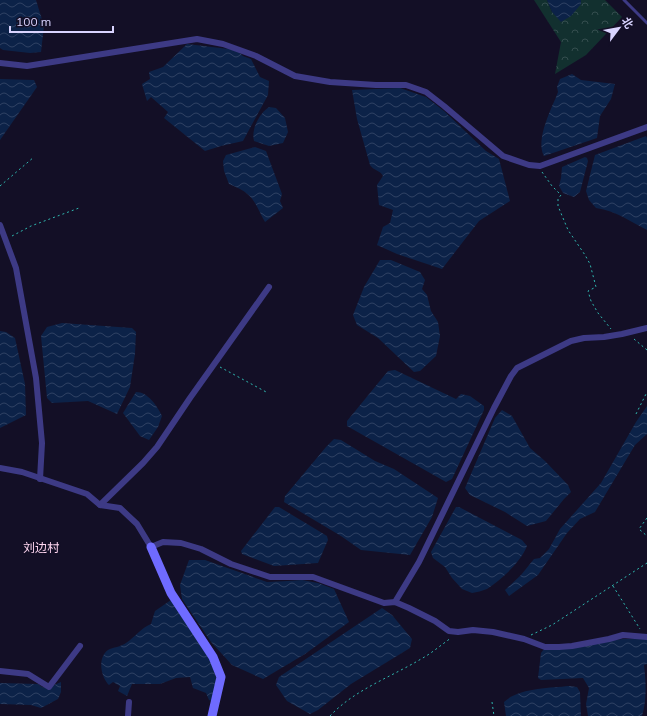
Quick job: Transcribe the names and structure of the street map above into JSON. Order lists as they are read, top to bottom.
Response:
{
  "districts": ["刘边村"],
  "scale_bar": "100 m",
  "north": "top right"
}
